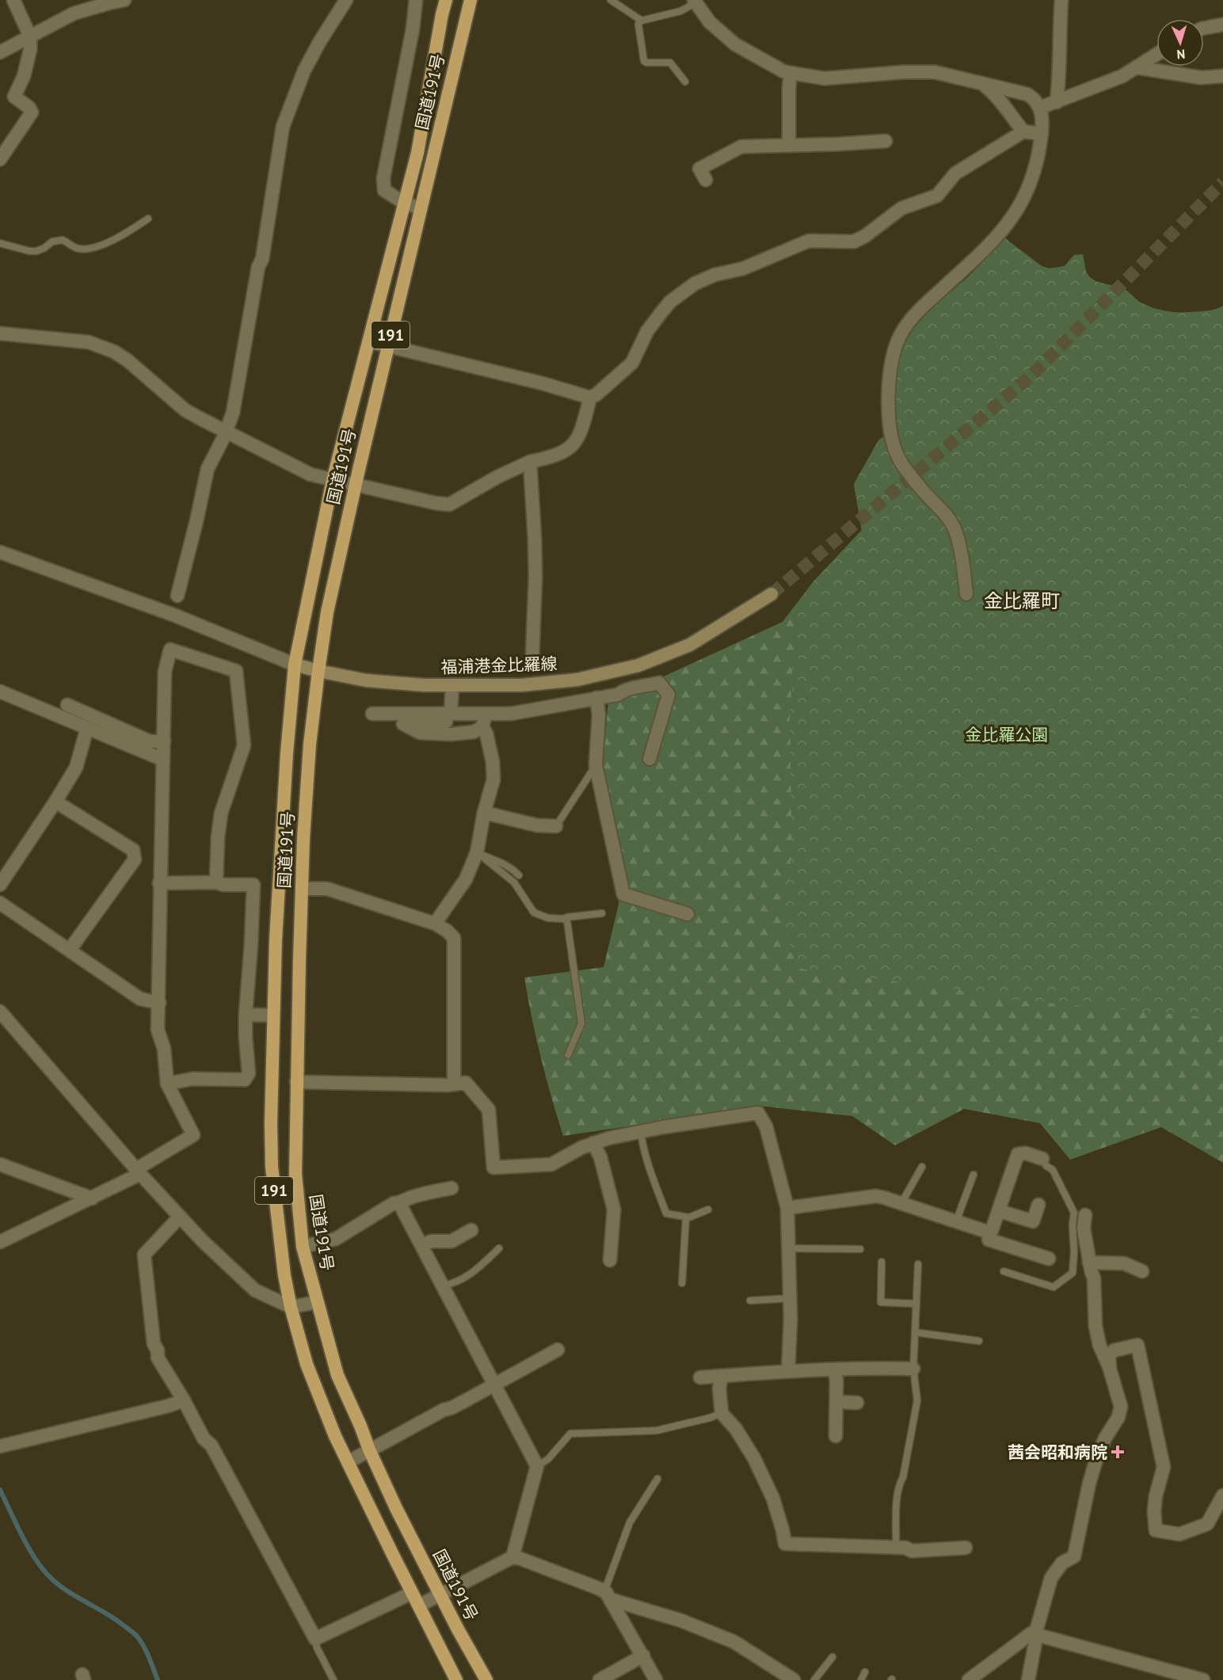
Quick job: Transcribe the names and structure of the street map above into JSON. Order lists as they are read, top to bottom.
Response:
{
  "streets": {
    "highway": ["国道191号", "191"],
    "main road": ["福浦港金比羅線"]
  },
  "crossings": [
    ["国道191号", "福浦港金比羅線"]
  ],
  "districts": ["金比羅町"],
  "parks": ["金比羅公園"],
  "places": {
    "health": ["茜会昭和病院"]
  },
  "north": "bottom"
}
